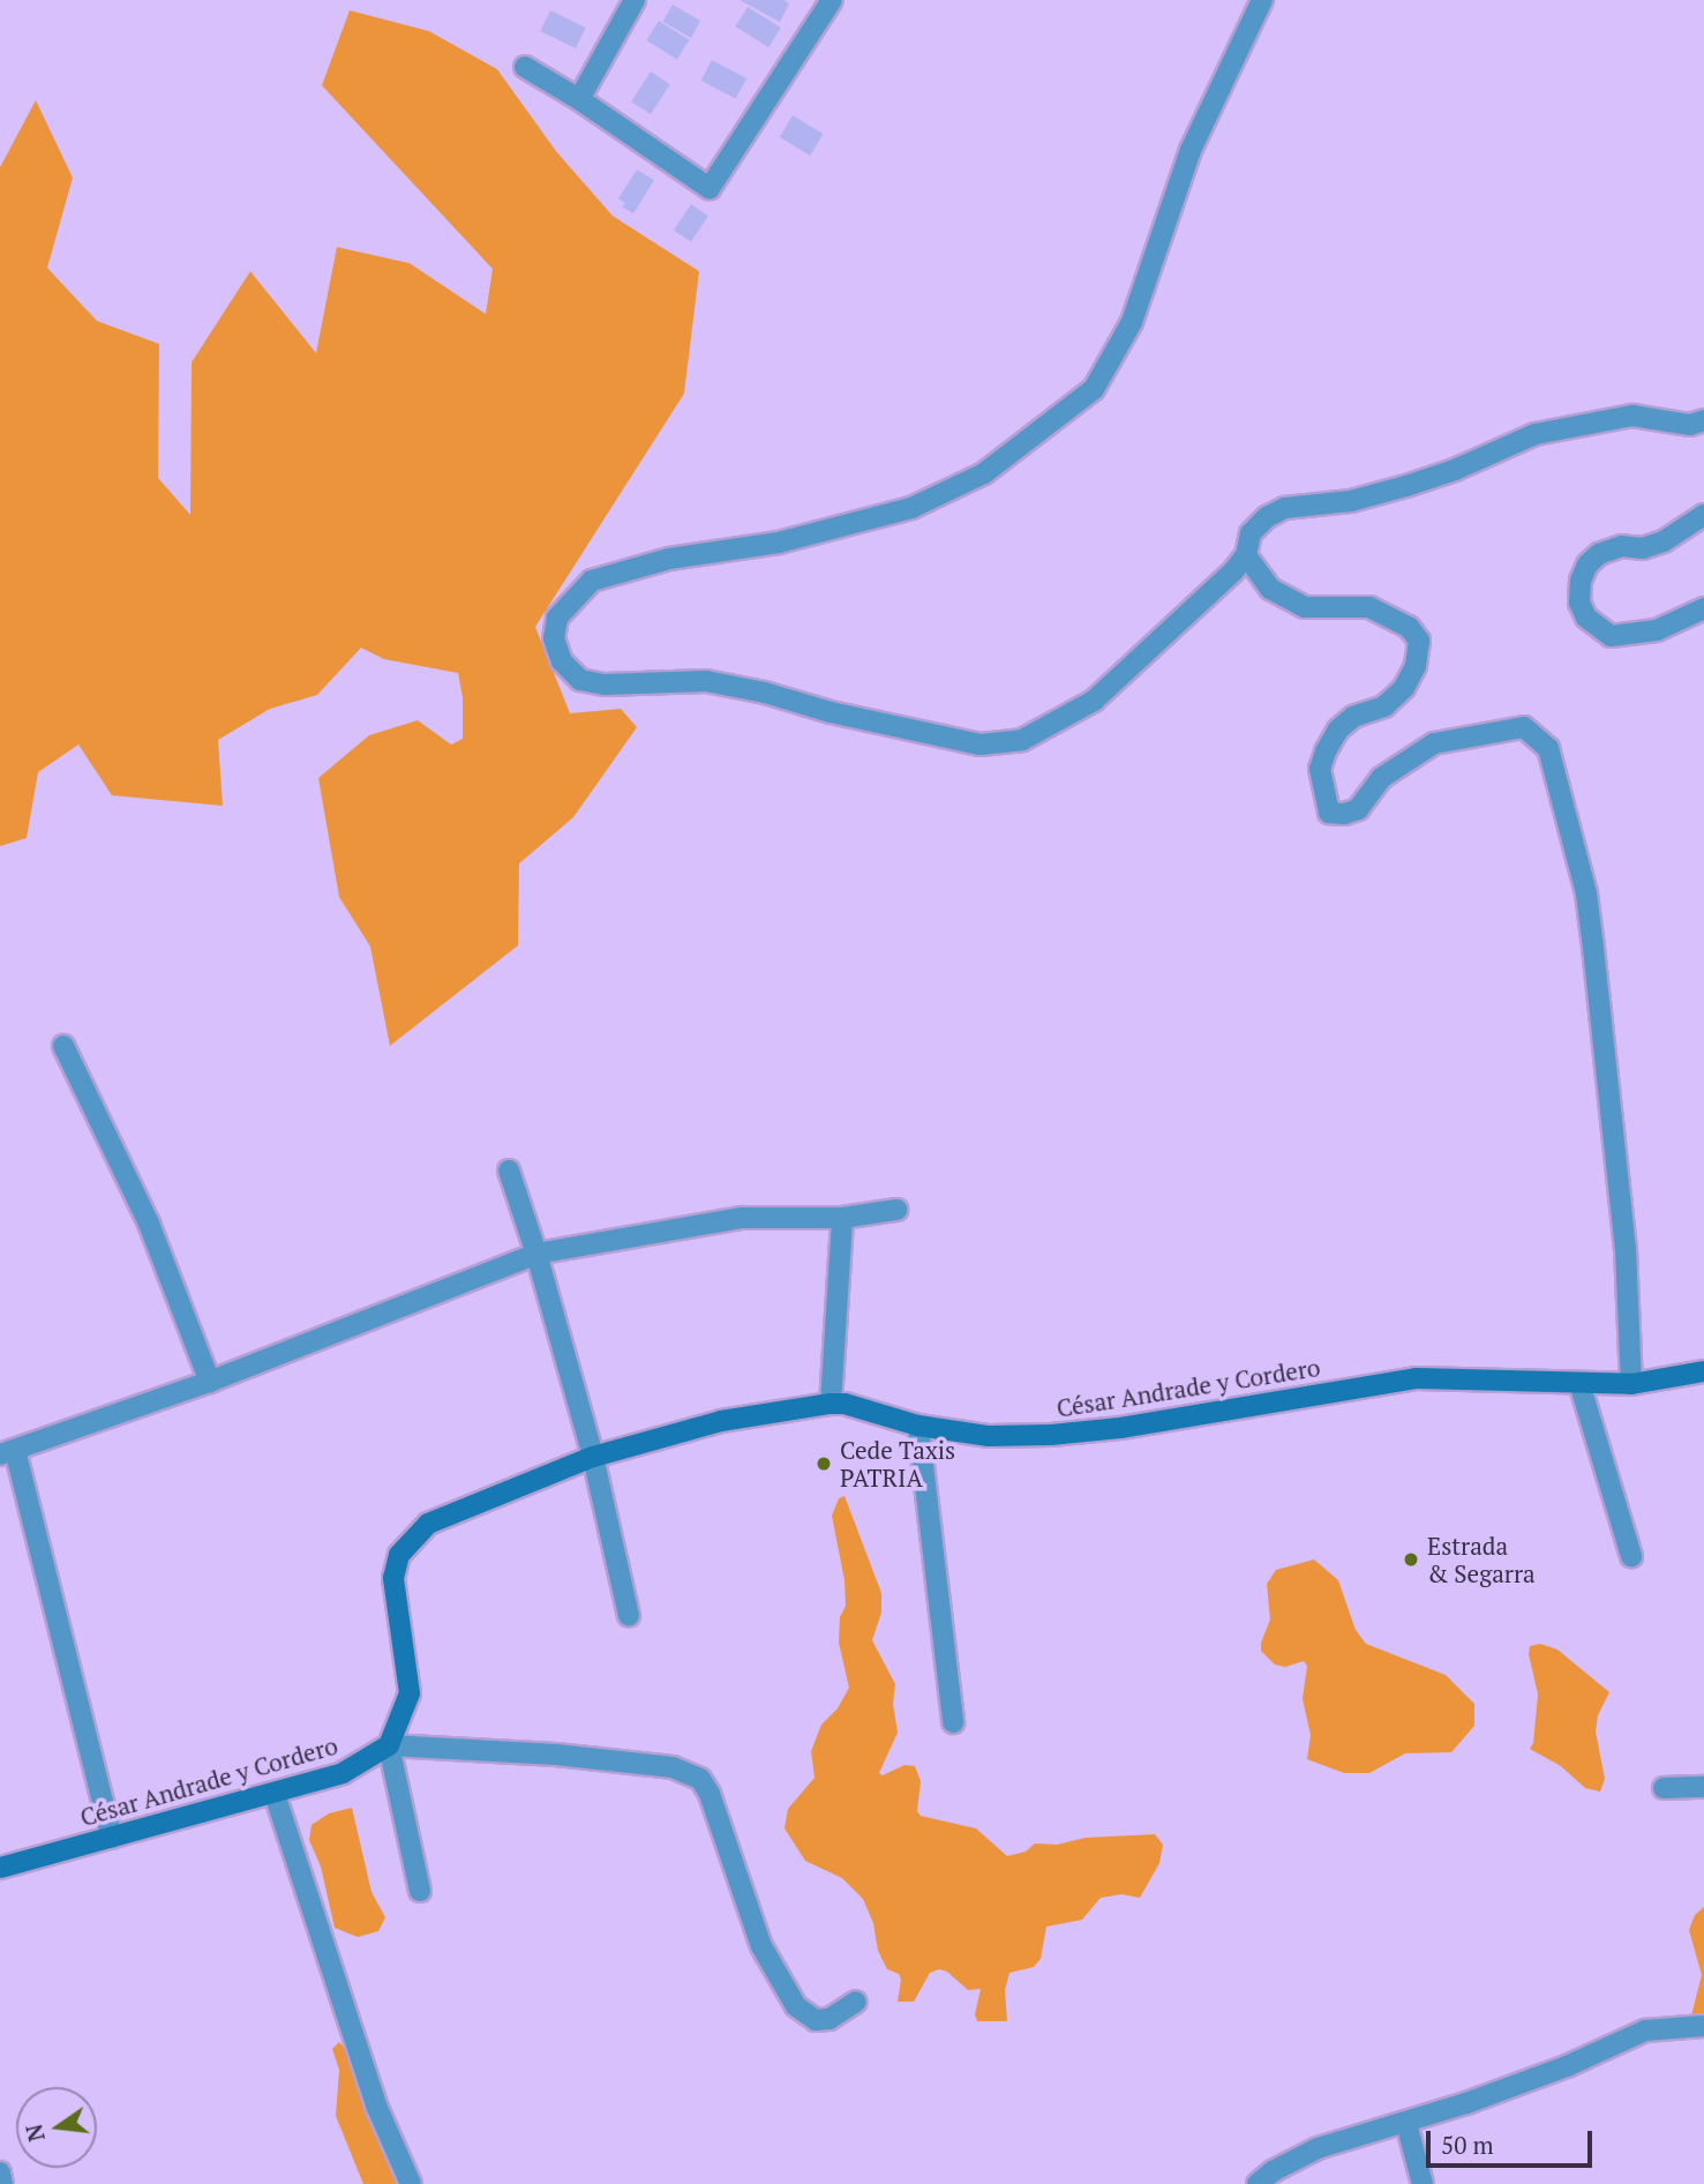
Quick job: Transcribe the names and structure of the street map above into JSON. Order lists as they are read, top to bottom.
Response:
{
  "streets": {
    "street": ["César Andrade y Cordero"]
  },
  "places": ["Cede Taxis PATRIA", "Estrada & Segarra"],
  "scale_bar": "50 m",
  "north": "left"
}
